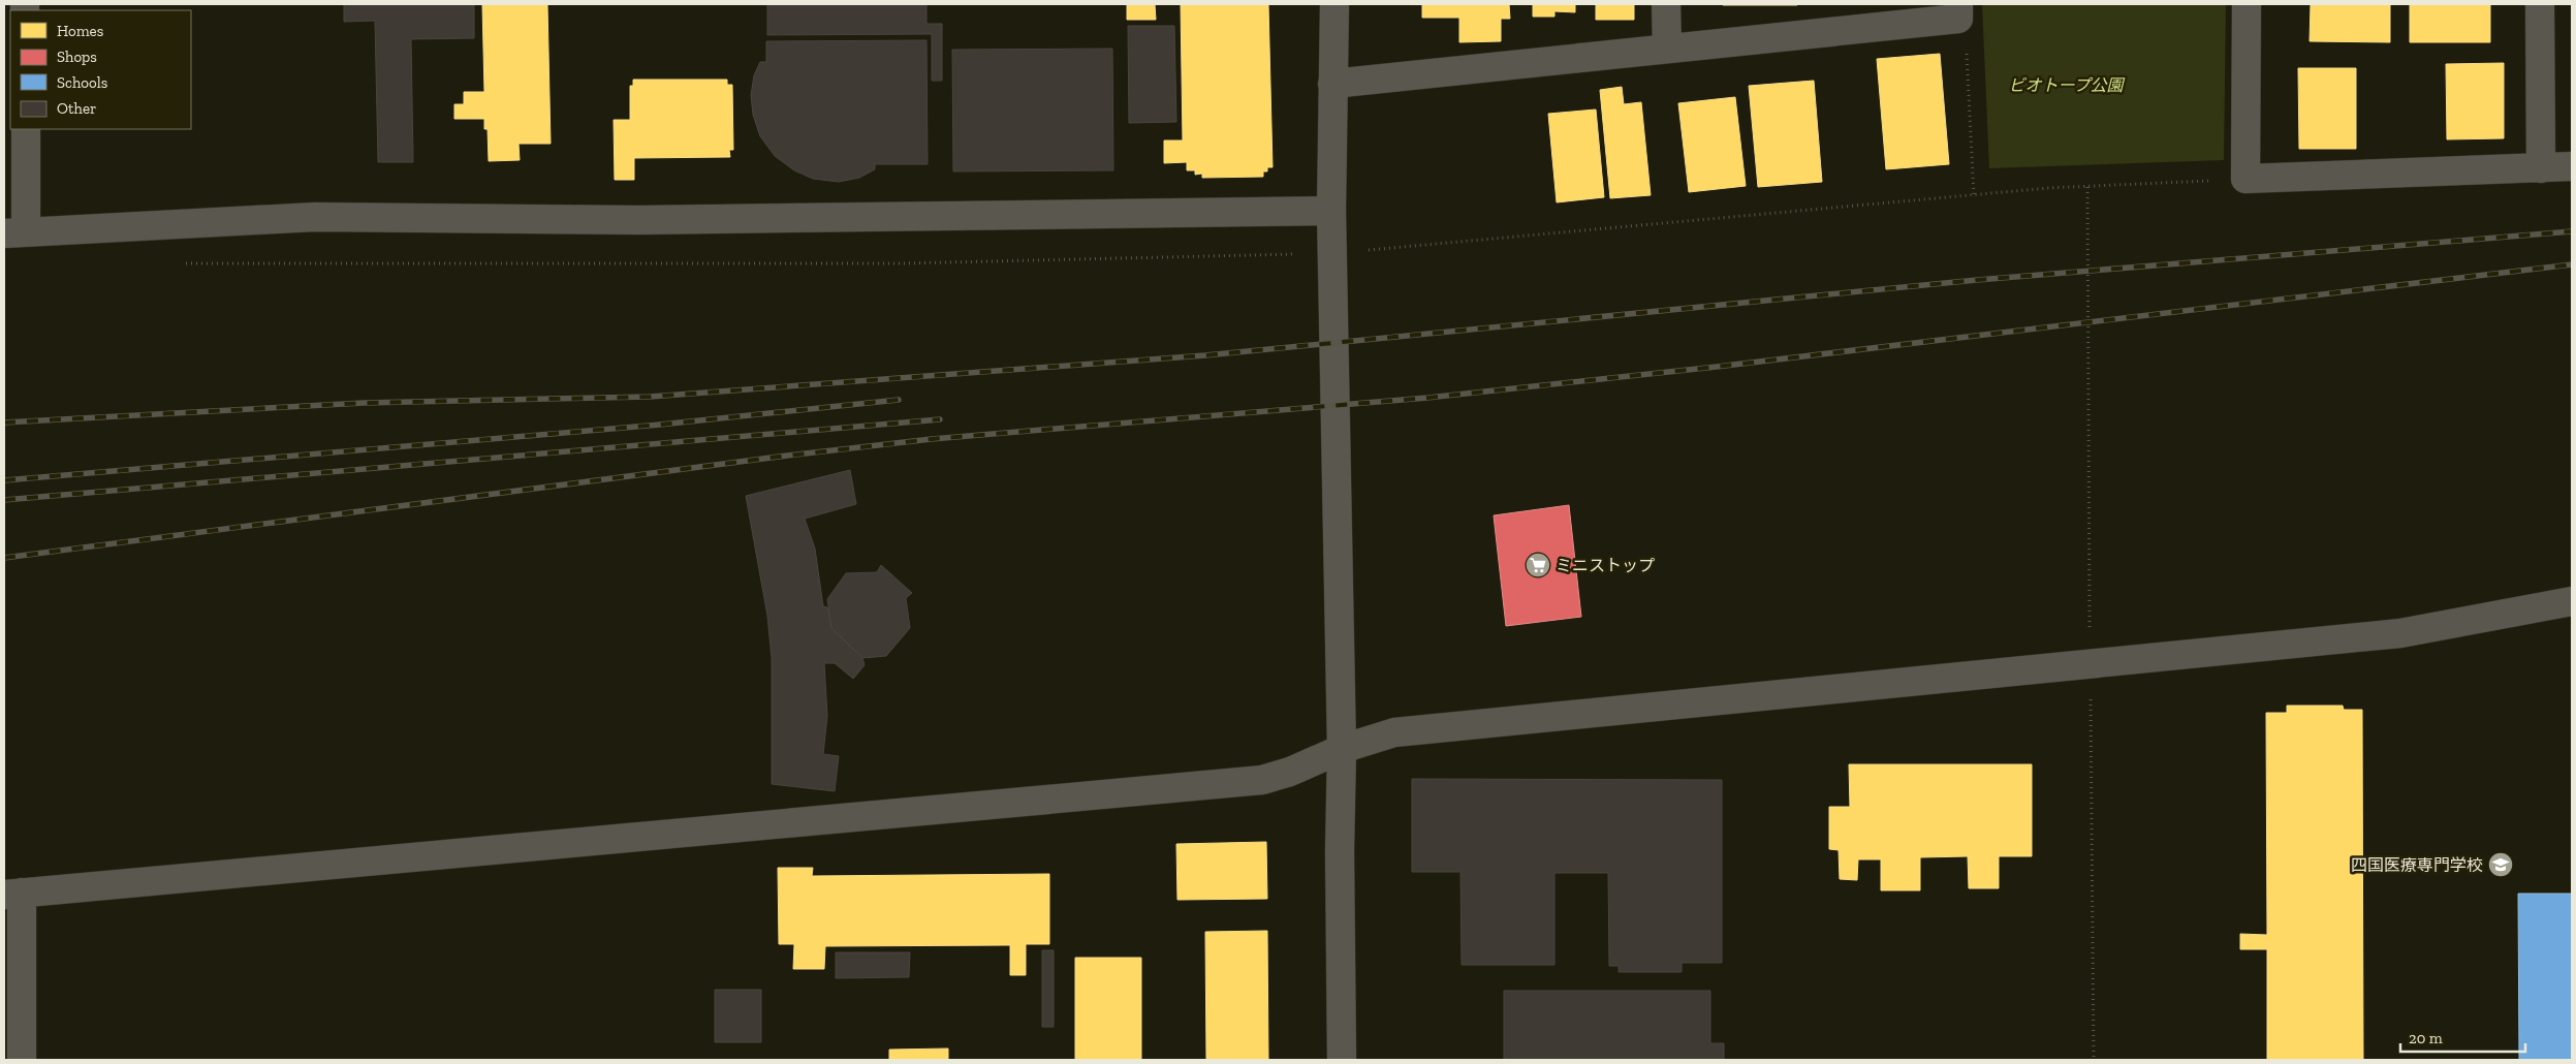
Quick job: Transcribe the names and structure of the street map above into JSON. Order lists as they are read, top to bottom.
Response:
{
  "parks": ["ビオトープ公園"],
  "places": {
    "supermarket": ["ミニストップ"],
    "school or university": ["四国医療専門学校"]
  },
  "legend": [
    "Homes",
    "Shops",
    "Schools",
    "Other"
  ],
  "scale_bar": "20 m"
}
